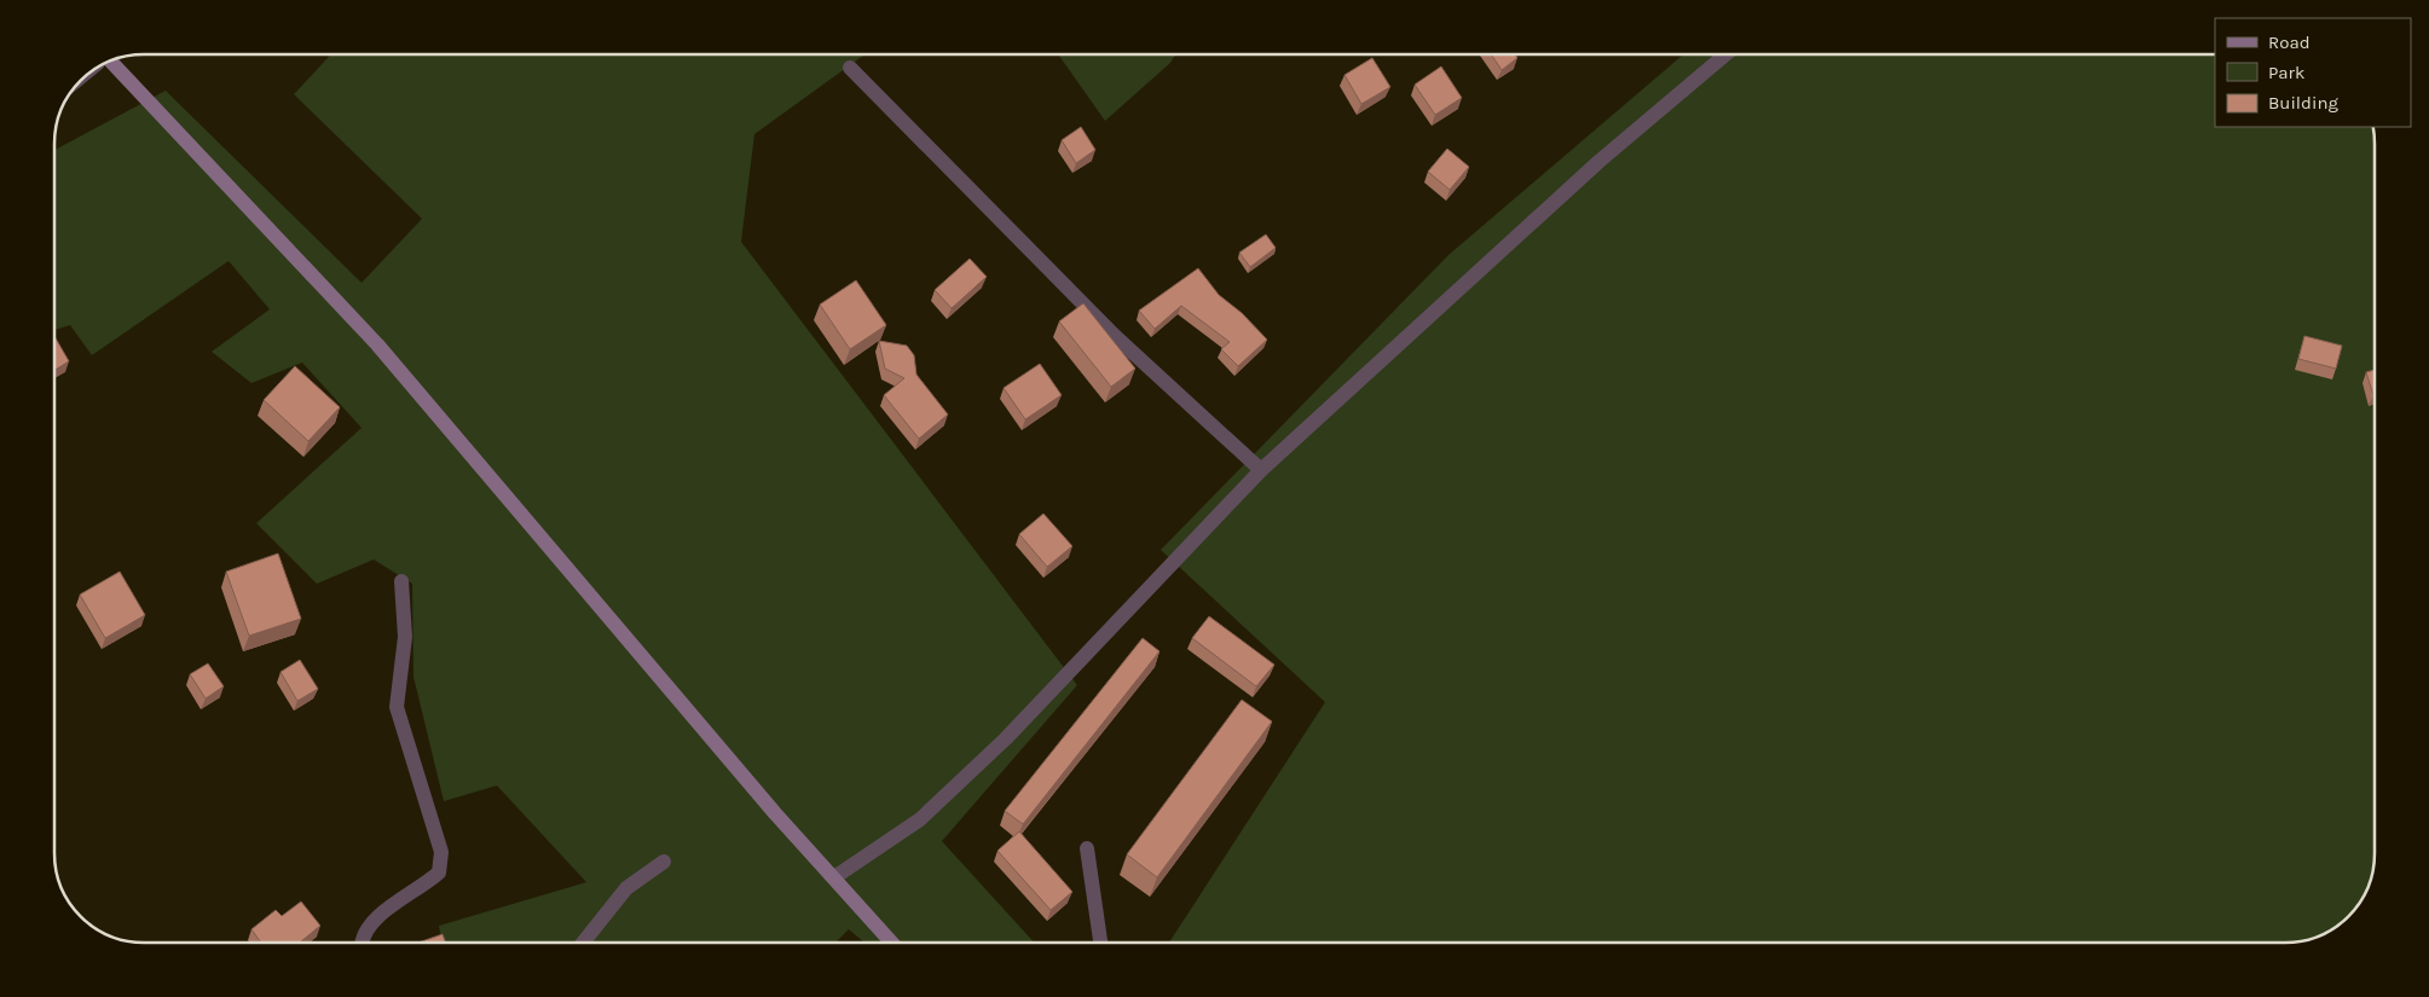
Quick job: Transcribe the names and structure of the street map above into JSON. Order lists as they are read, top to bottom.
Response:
{
  "legend": ["Road", "Park", "Building"]
}
